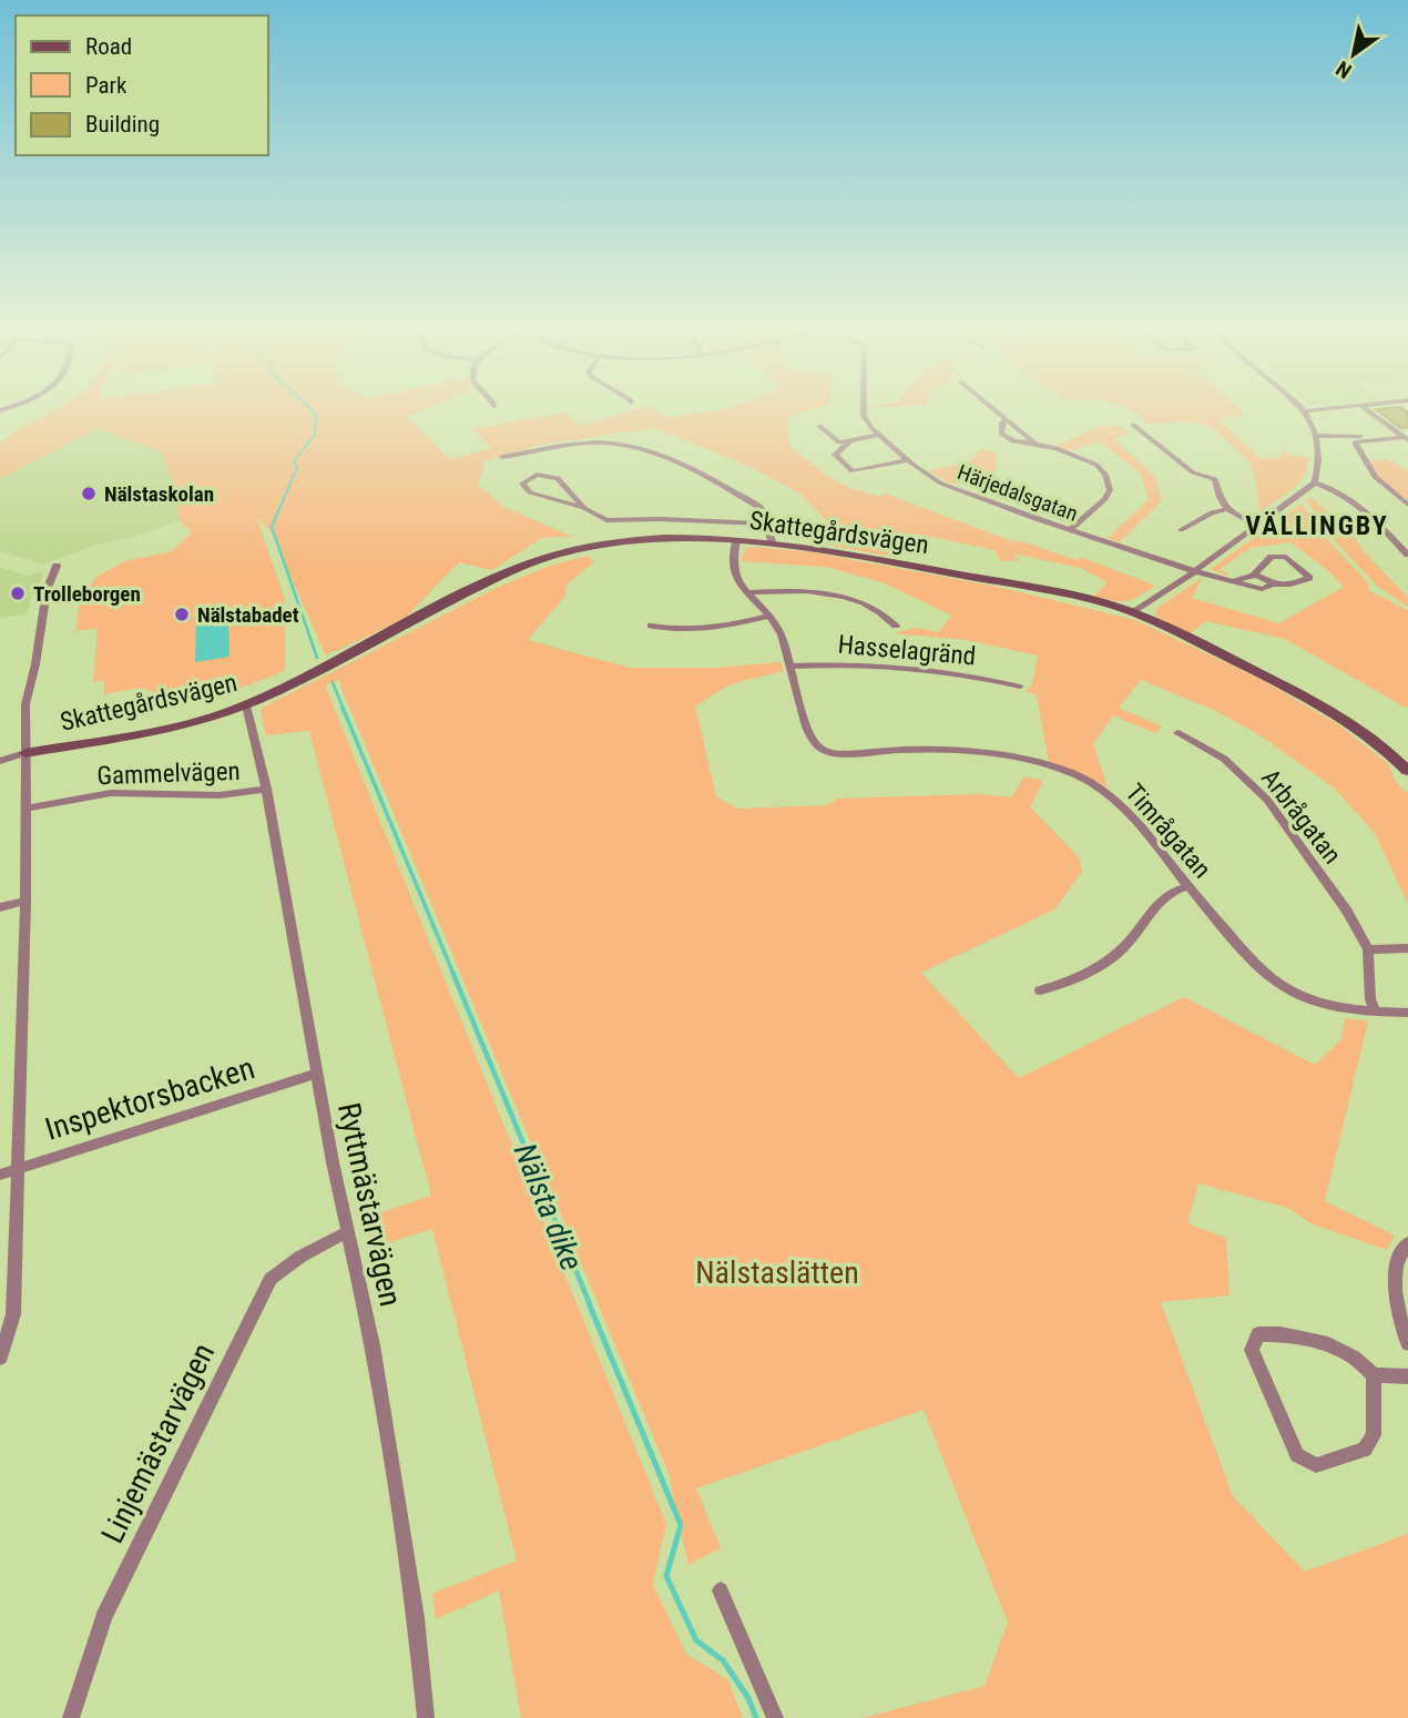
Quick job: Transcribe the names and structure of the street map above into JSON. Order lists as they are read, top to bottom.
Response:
{
  "streets": {
    "street": [
      "Härjedalsgatan",
      "Skattegårdsvägen",
      "Hasselagränd",
      "Gammelvägen",
      "Arbrågatan",
      "Timrågatan",
      "Inspektorsbacken",
      "Ryttmästarvägen",
      "Linjemästarvägen"
    ]
  },
  "crossings": [
    ["Skattegårdsvägen", "Timrågatan"],
    ["Skattegårdsvägen", "Ryttmästarvägen"],
    ["Hasselagränd", "Timrågatan"],
    ["Gammelvägen", "Ryttmästarvägen"],
    ["Arbrågatan", "Timrågatan"],
    ["Inspektorsbacken", "Ryttmästarvägen"],
    ["Ryttmästarvägen", "Linjemästarvägen"]
  ],
  "districts": ["VÄLLINGBY"],
  "water": ["Nälsta dike"],
  "parks": ["Nälstaslätten"],
  "places": ["Nälstaskolan", "Trolleborgen", "Nälstabadet"],
  "legend": ["Road", "Park", "Building"],
  "north": "bottom left"
}
